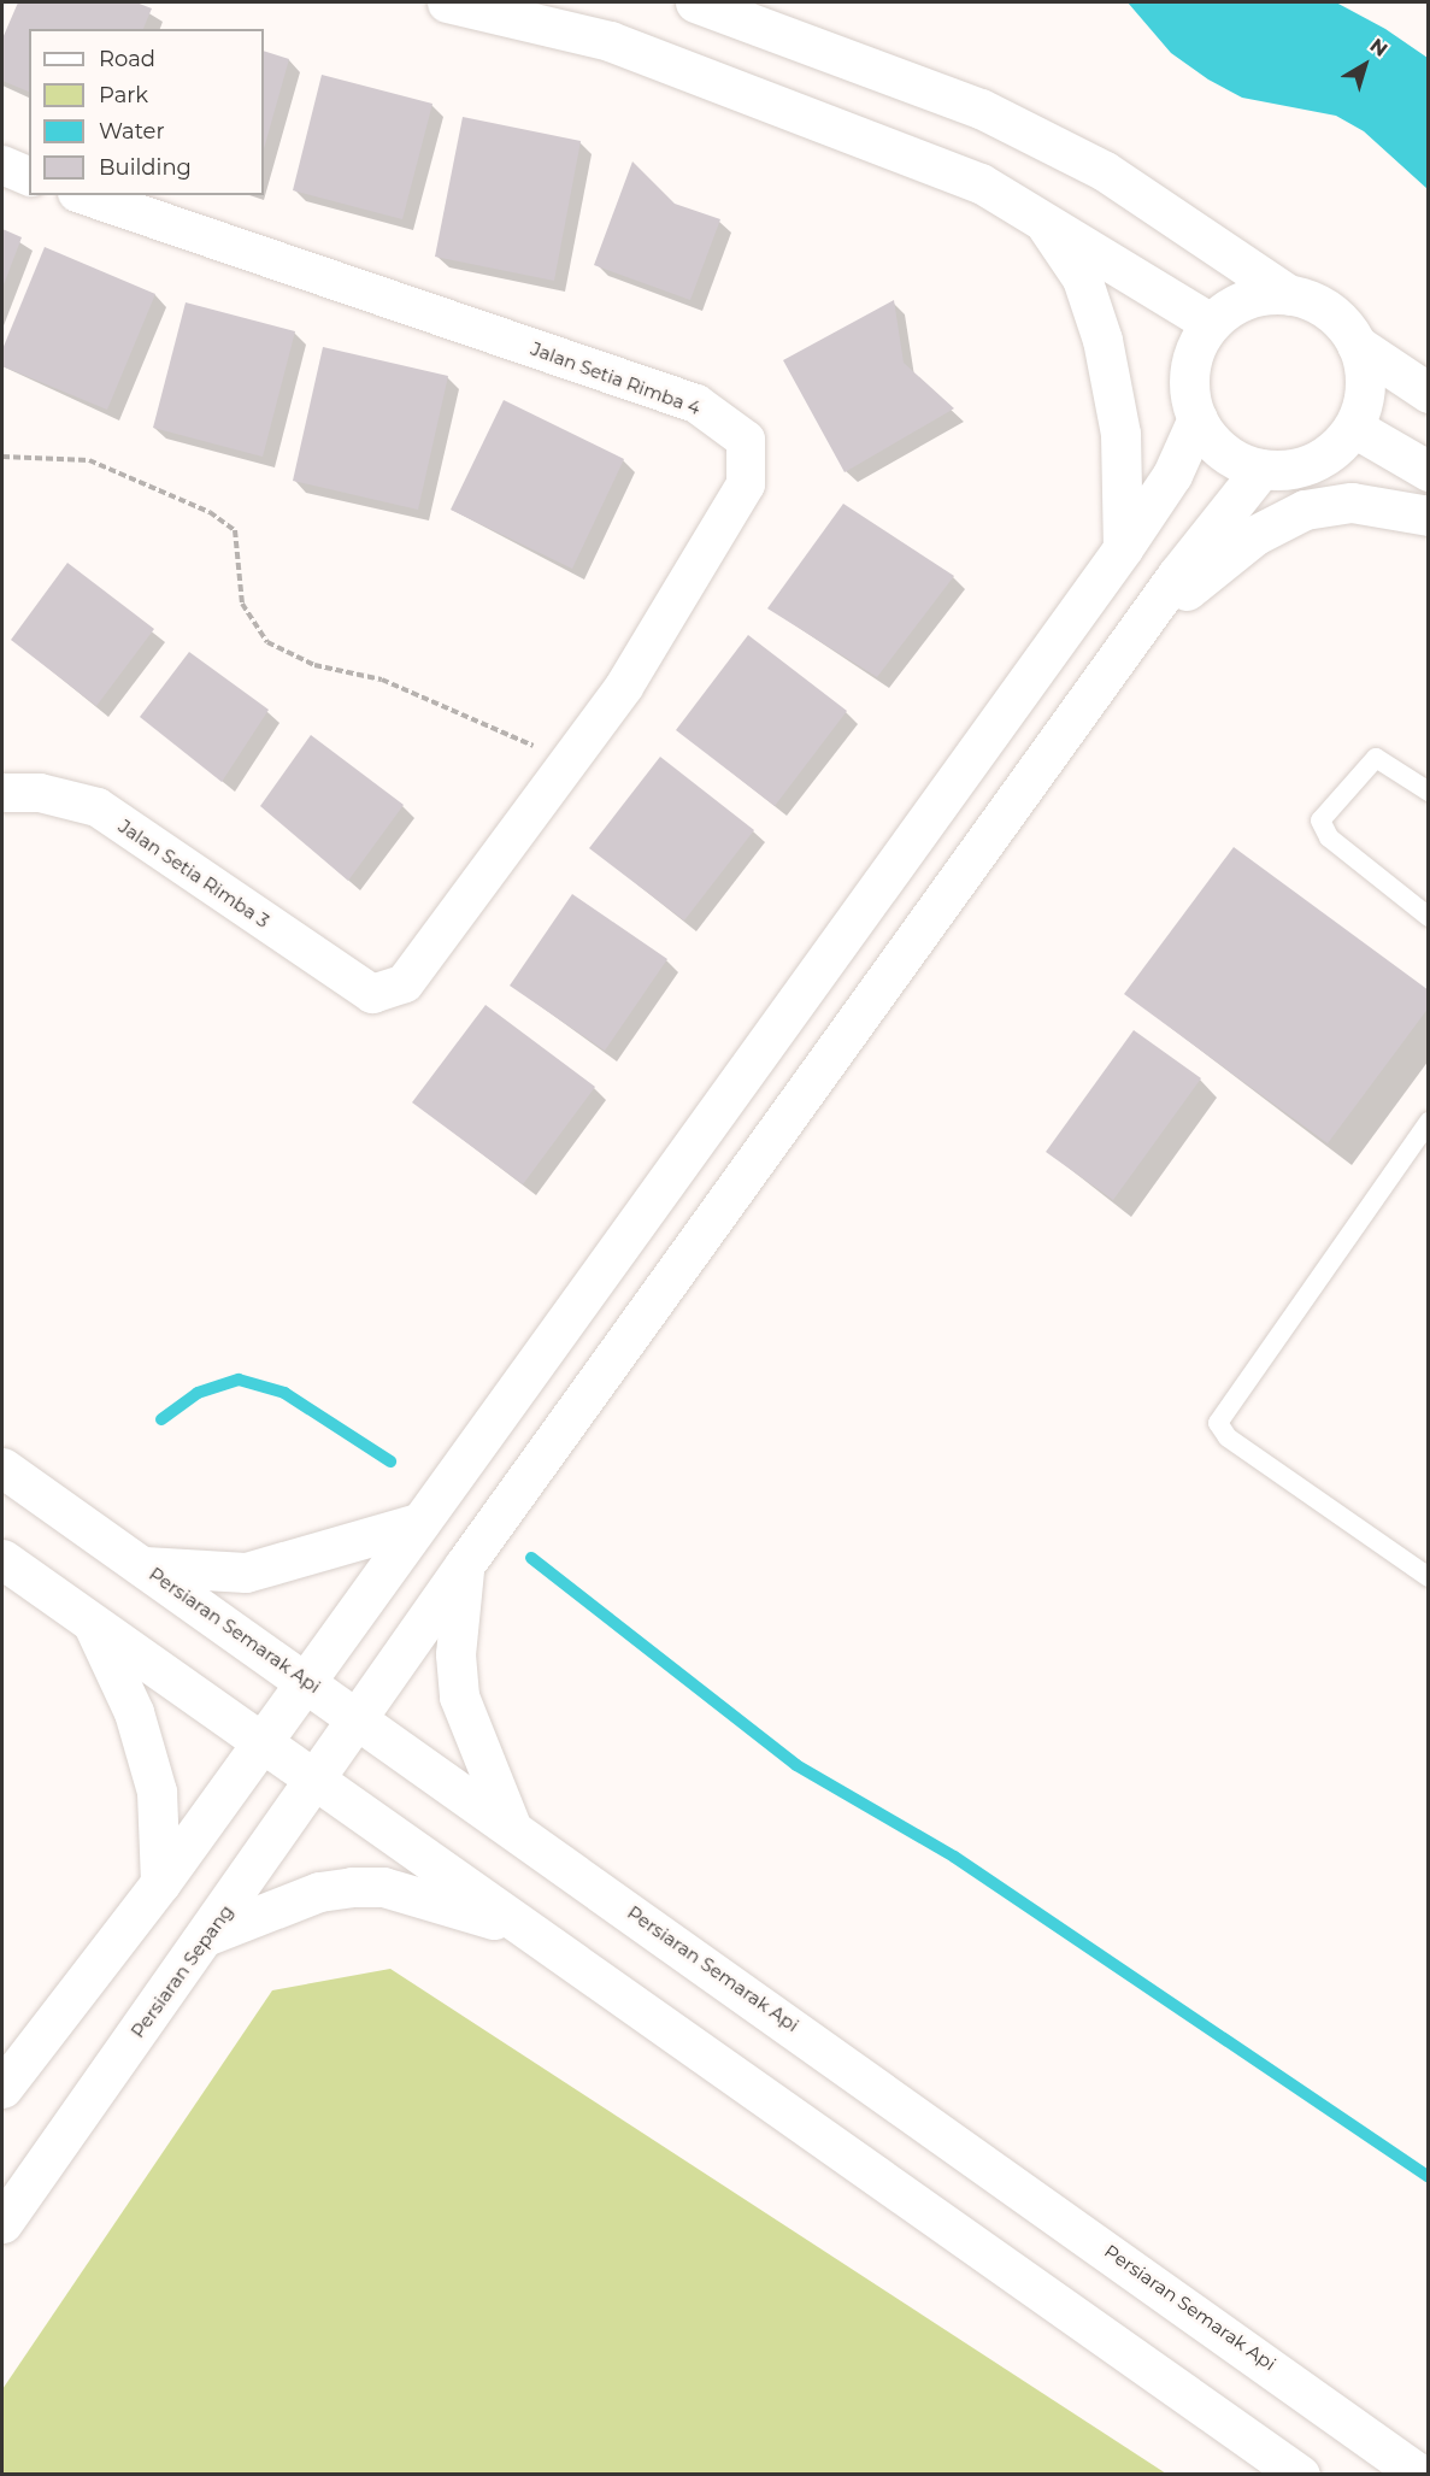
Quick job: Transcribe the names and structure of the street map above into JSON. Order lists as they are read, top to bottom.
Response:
{
  "streets": {
    "street": [
      "Jalan Setia Rimba 4",
      "Jalan Setia Rimba 3",
      "Persiaran Semarak Api",
      "Persiaran Sepang"
    ]
  },
  "crossings": [
    ["Jalan Setia Rimba 4", "Jalan Setia Rimba 3"],
    ["Persiaran Semarak Api", "Persiaran Sepang"]
  ],
  "legend": [
    "Road",
    "Park",
    "Water",
    "Building"
  ],
  "north": "top right"
}
